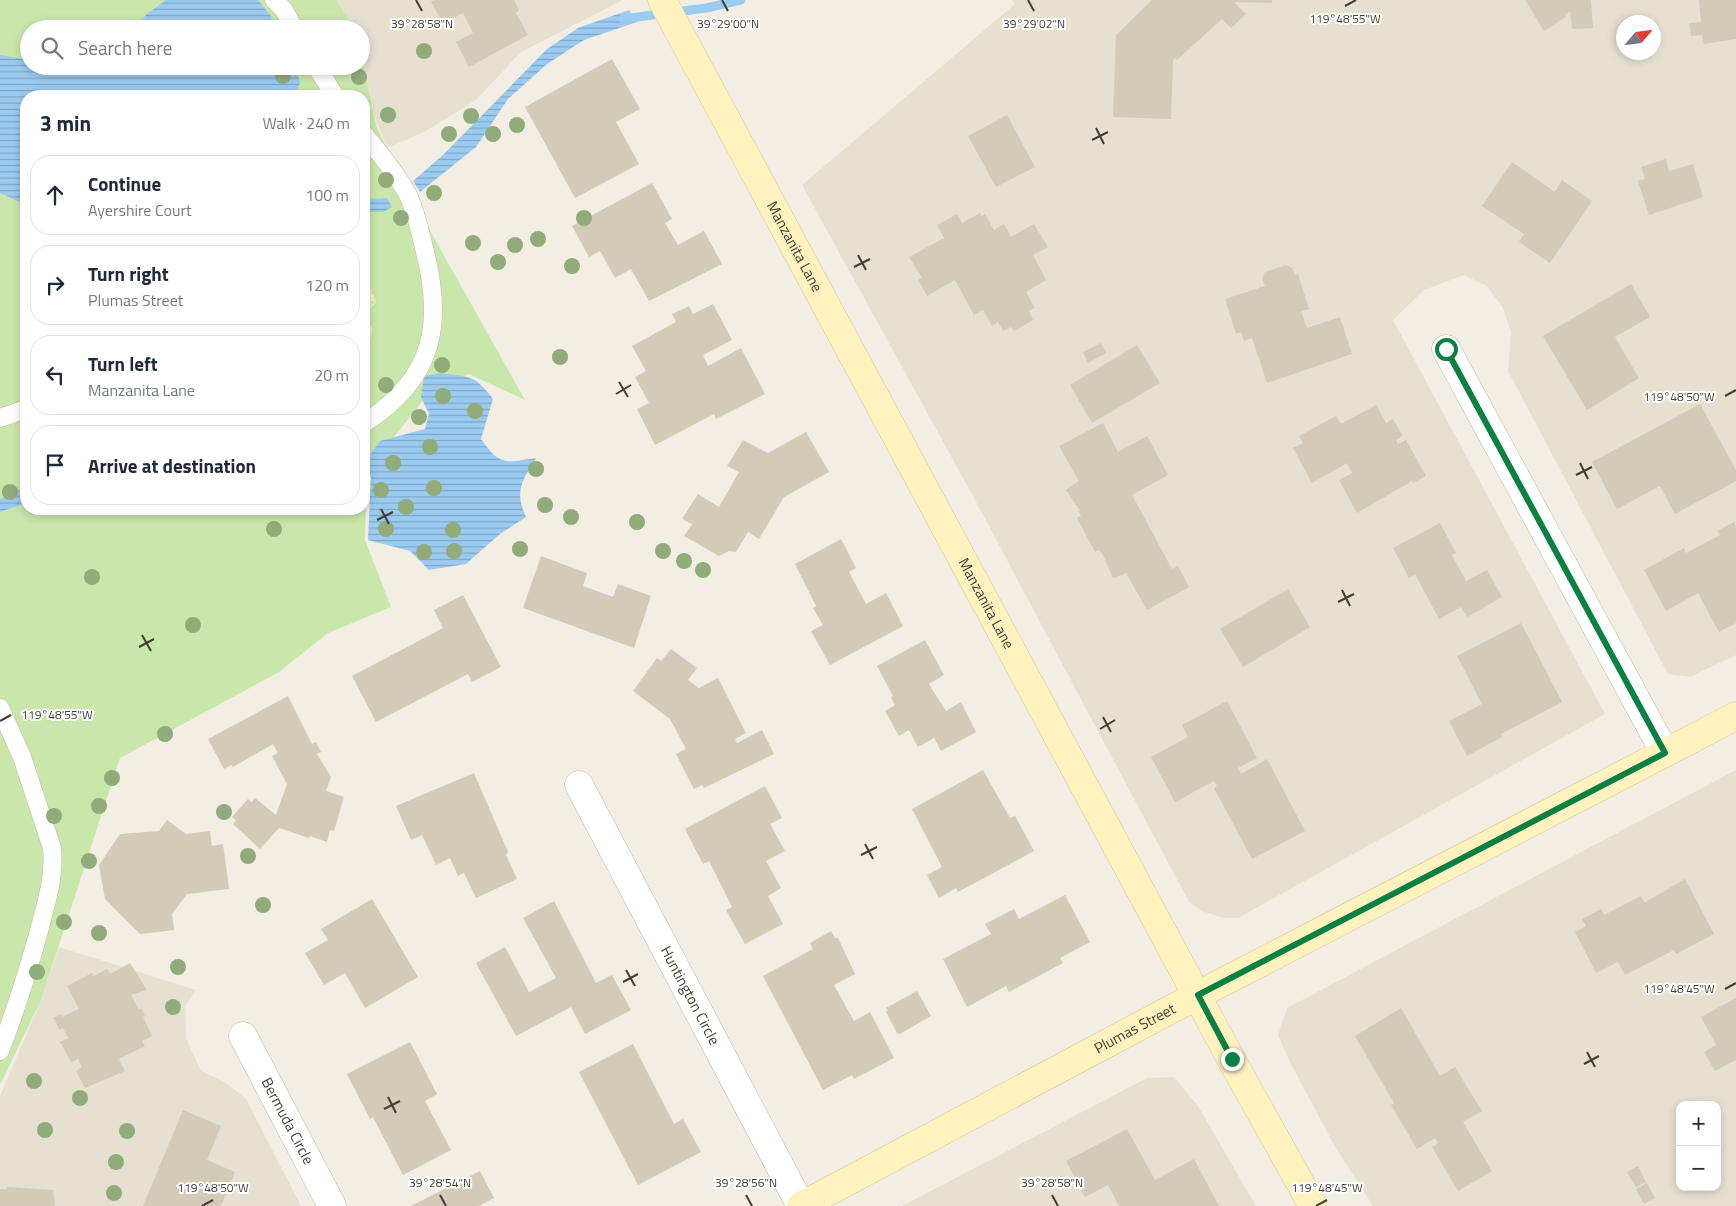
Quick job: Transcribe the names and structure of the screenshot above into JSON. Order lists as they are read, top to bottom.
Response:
{
  "streets": {
    "street": [
      "Manzanita Lane",
      "Huntington Circle",
      "Plumas Street",
      "Bermuda Circle"
    ]
  },
  "crossings": [
    ["Manzanita Lane", "Plumas Street"],
    ["Huntington Circle", "Plumas Street"]
  ],
  "north": "top right",
  "page": {
    "search": "Search here",
    "heading": ["3 min", "Walk · 240 m"],
    "list": [
      ["Continue", "Ayershire Court", "100 m"],
      ["Turn right", "Plumas Street", "120 m"],
      ["Turn left", "Manzanita Lane", "20 m"],
      "Arrive at destination"
    ],
    "map_buttons": ["+", "−"]
  },
  "coordinates": [
    "119°48'55\"W",
    "39°28'58\"N",
    "39°29'00\"N",
    "39°29'02\"N",
    "119°48'50\"W",
    "119°48'45\"W",
    "39°28'54\"N",
    "39°28'56\"N"
  ]
}
